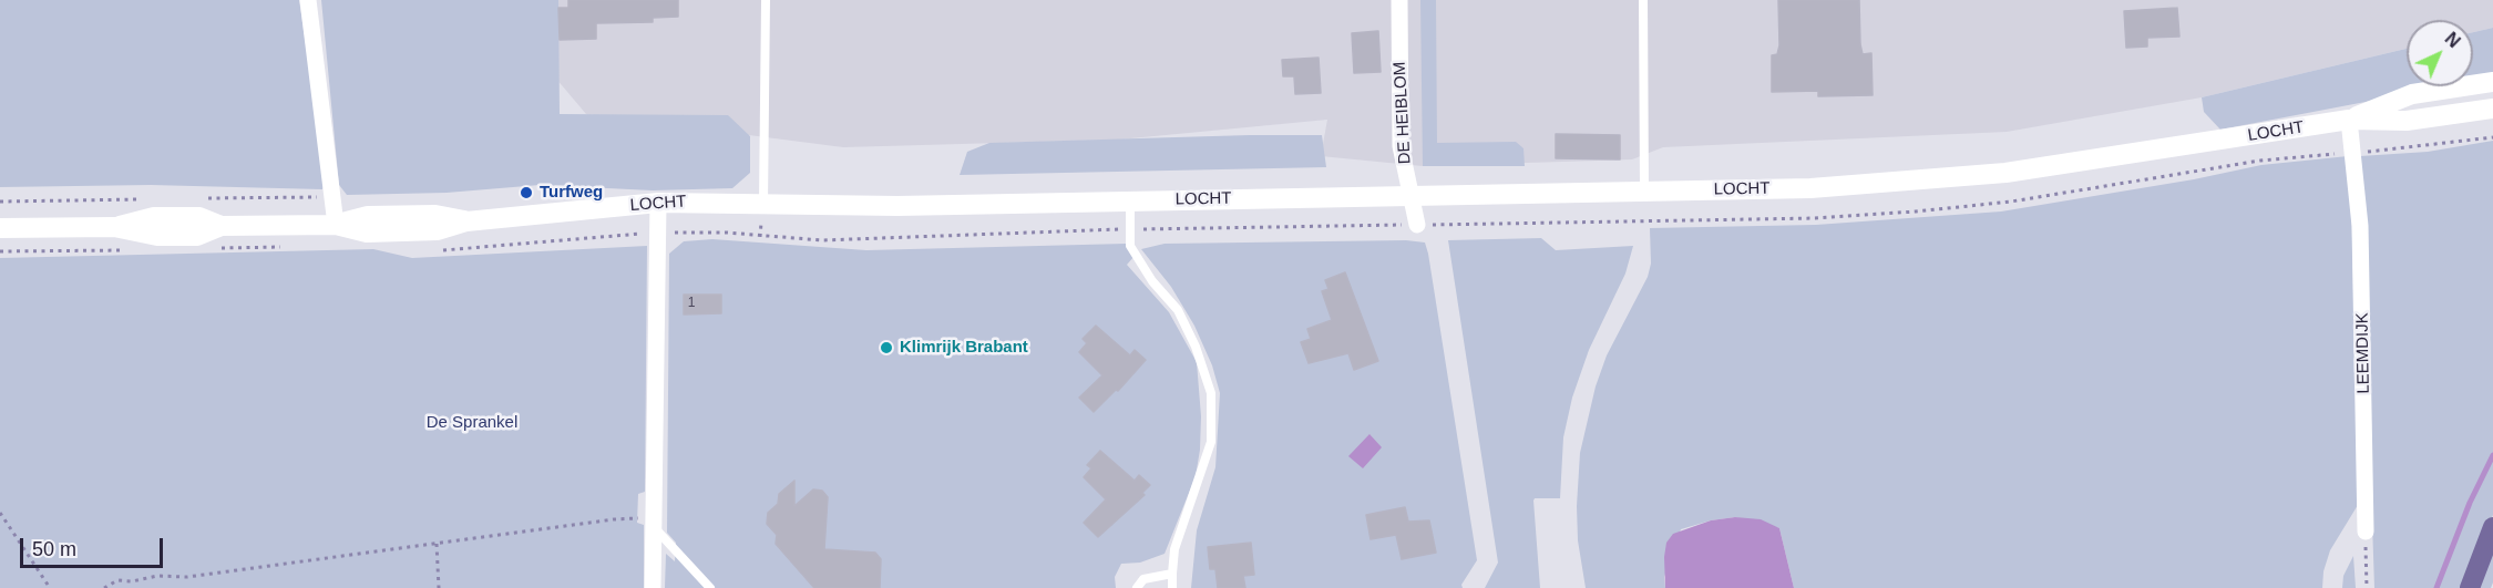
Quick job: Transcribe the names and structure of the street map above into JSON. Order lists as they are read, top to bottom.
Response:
{
  "streets": {
    "street": ["DE HEIBLOM", "LOCHT", "LEEMDIJK"]
  },
  "crossings": [
    ["DE HEIBLOM", "LOCHT"],
    ["LOCHT", "LEEMDIJK"]
  ],
  "parks": ["De Sprankel"],
  "places": ["Turfweg", "Klimrijk Brabant"],
  "house_numbers": ["1"],
  "scale_bar": "50 m",
  "north": "top right"
}
